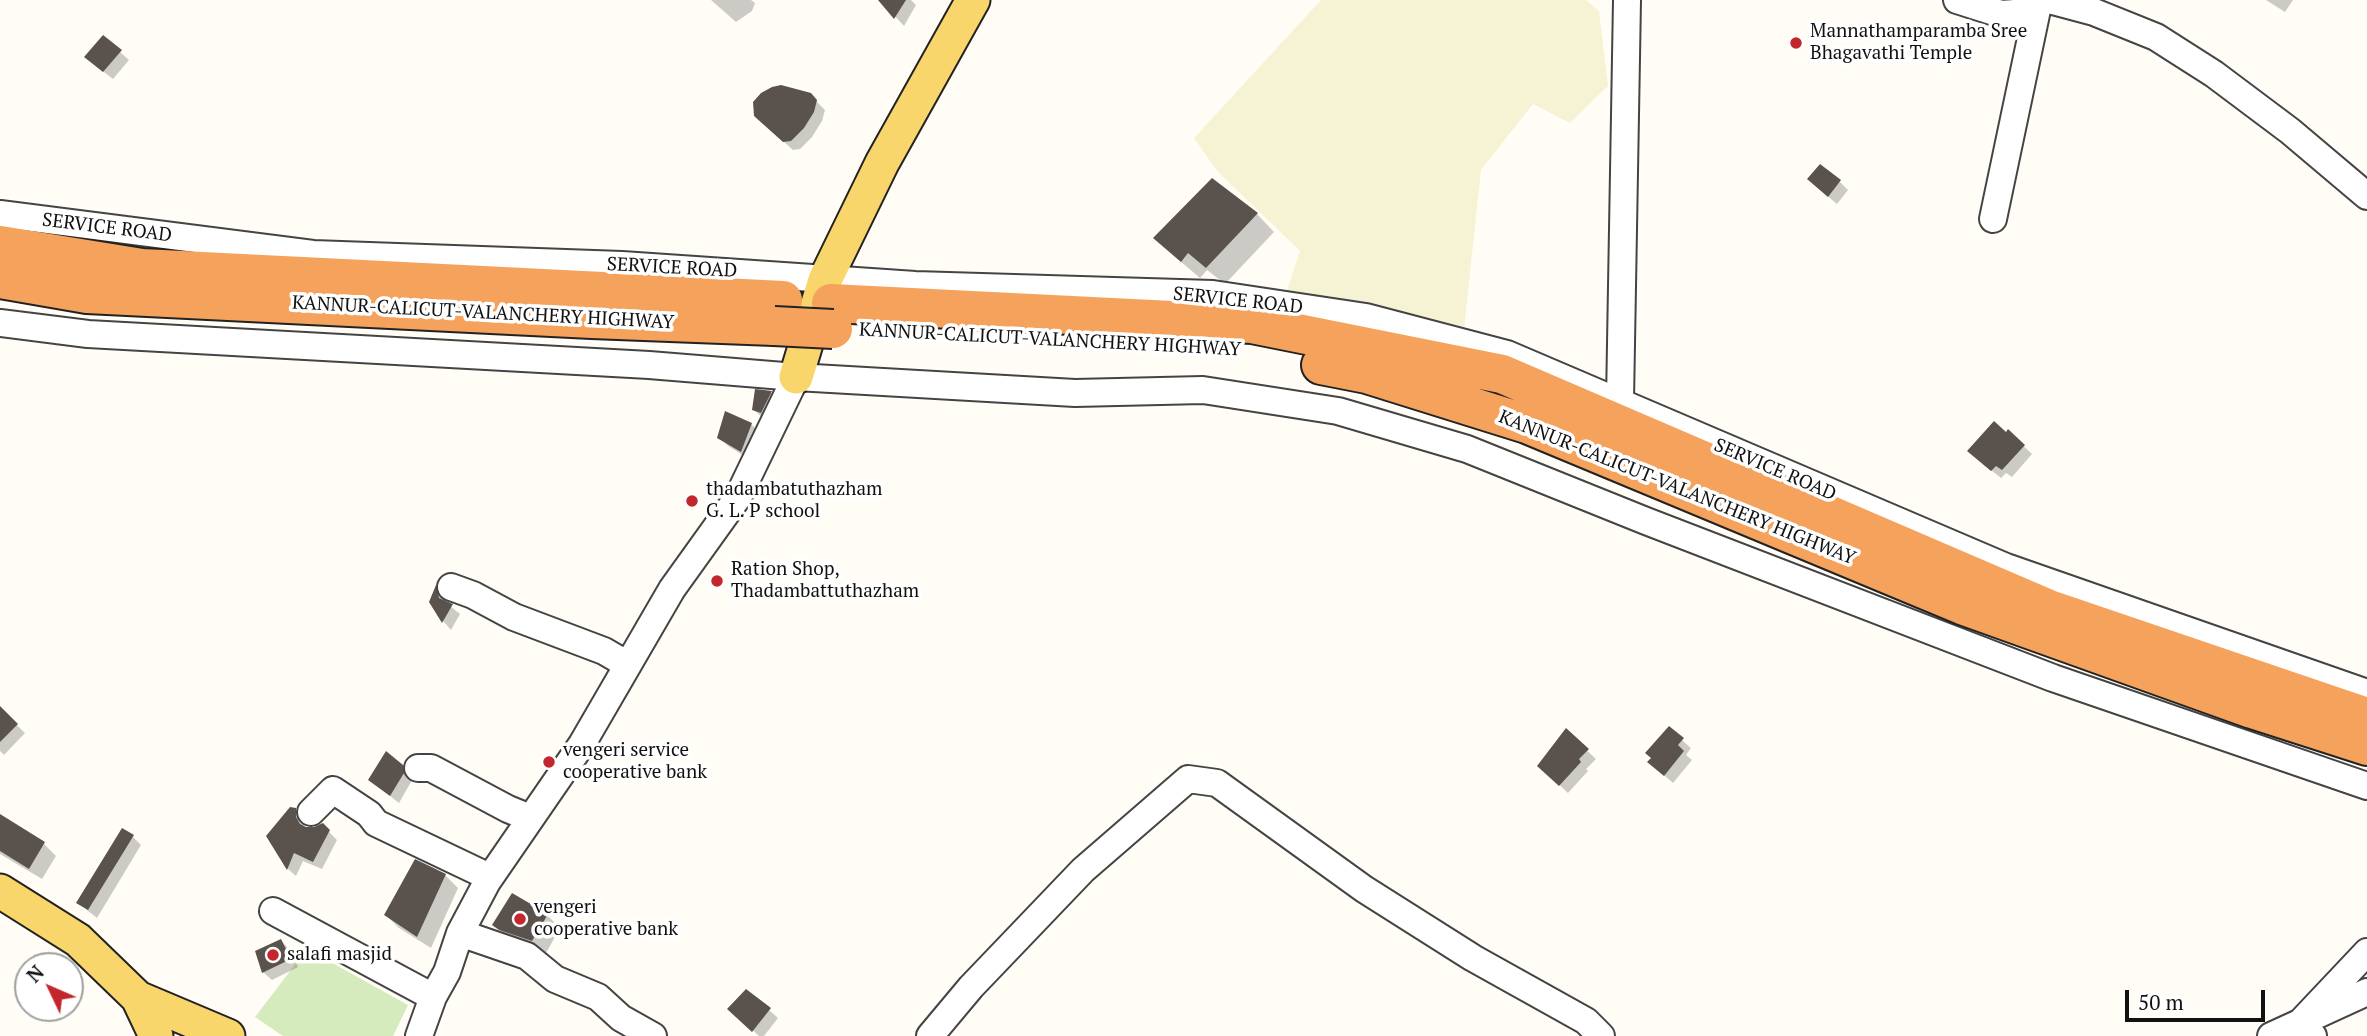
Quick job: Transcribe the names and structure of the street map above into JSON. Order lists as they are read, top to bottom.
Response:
{
  "streets": {
    "highway": ["KANNUR-CALICUT-VALANCHERY HIGHWAY"],
    "street": ["SERVICE ROAD"]
  },
  "crossings": [
    ["SERVICE ROAD", "KANNUR-CALICUT-VALANCHERY HIGHWAY"]
  ],
  "places": [
    "Mannathamparamba Sree Bhagavathi Temple",
    "thadambatuthazham G. L. P school",
    "Ration Shop, Thadambattuthazham",
    "vengeri service cooperative bank",
    "vengeri cooperative bank",
    "salafi masjid"
  ],
  "scale_bar": "50 m",
  "north": "top left"
}
